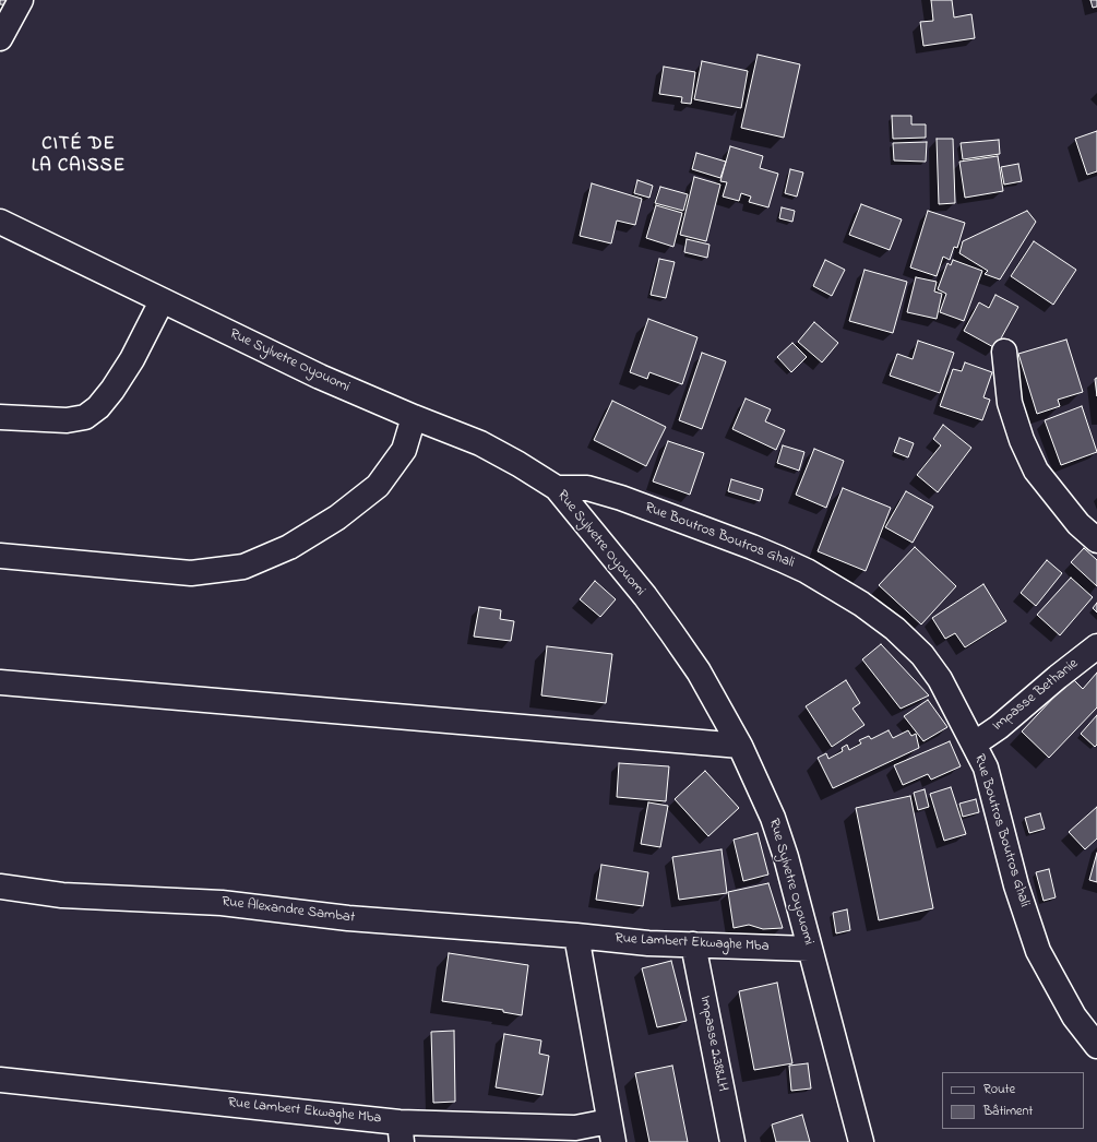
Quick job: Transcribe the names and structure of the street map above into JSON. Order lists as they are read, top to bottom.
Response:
{
  "streets": {
    "street": [
      "Rue Sylvetre Oyouomi",
      "Rue Boutros Boutros Ghali",
      "Impasse Bethanie",
      "Rue Alexandre Sambat",
      "Rue Lambert Ekwaghe Mba",
      "Impasse 2.388.LH"
    ]
  },
  "crossings": [
    ["Rue Sylvetre Oyouomi", "Rue Boutros Boutros Ghali"],
    ["Rue Sylvetre Oyouomi", "Rue Lambert Ekwaghe Mba"],
    ["Rue Boutros Boutros Ghali", "Impasse Bethanie"],
    ["Rue Alexandre Sambat", "Rue Lambert Ekwaghe Mba"],
    ["Rue Lambert Ekwaghe Mba", "Impasse 2.388.LH"]
  ],
  "districts": ["CITÉ DE LA CAISSE"],
  "legend": ["Route", "Bâtiment"]
}
